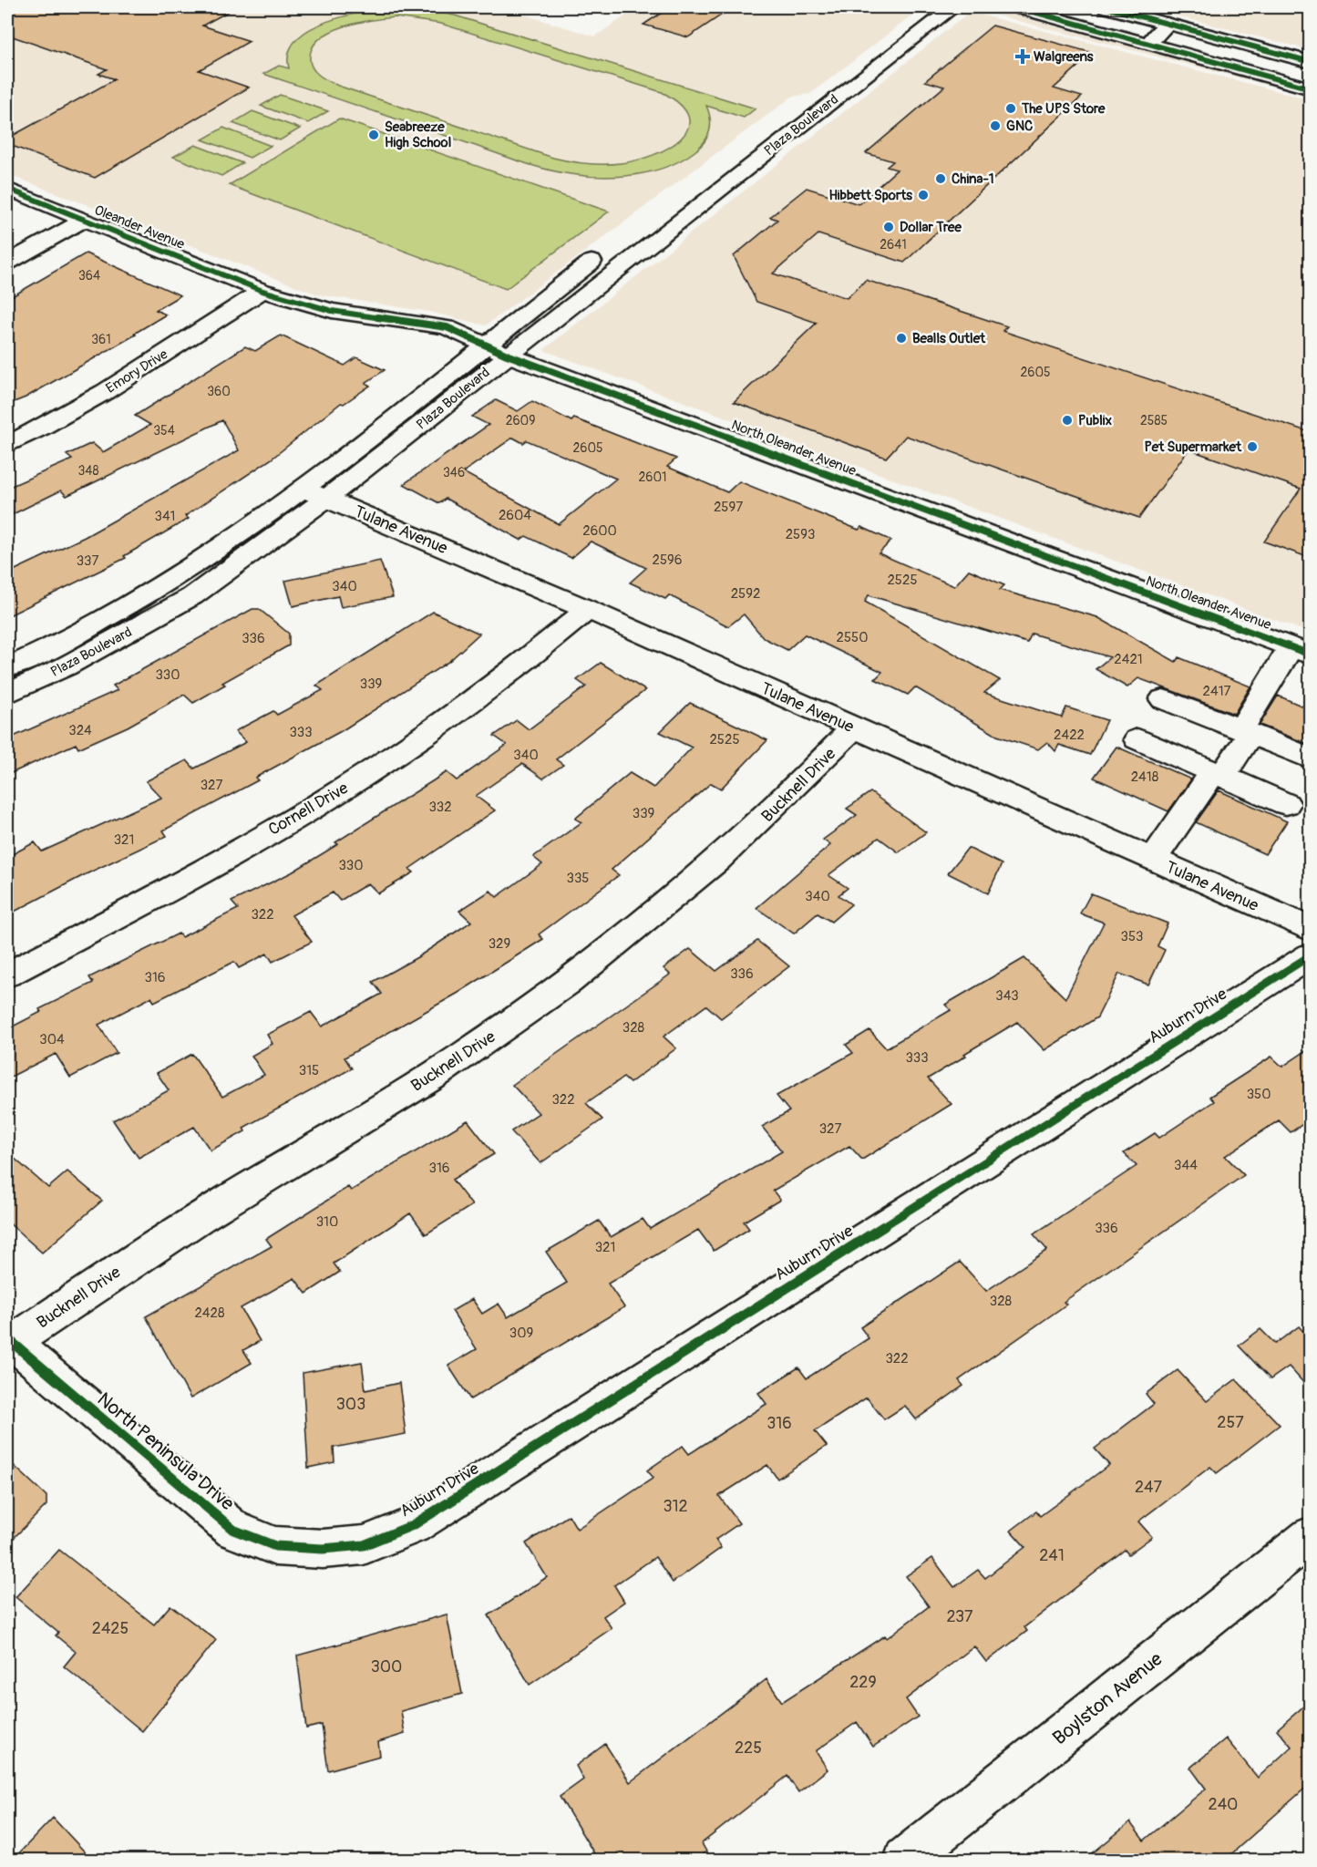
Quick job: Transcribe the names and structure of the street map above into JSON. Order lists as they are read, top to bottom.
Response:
{
  "streets": {
    "street": [
      "Plaza Boulevard",
      "Oleander Avenue",
      "Emory Drive",
      "North Oleander Avenue",
      "Tulane Avenue",
      "Bucknell Drive",
      "Cornell Drive",
      "Auburn Drive",
      "North Peninsula Drive",
      "Boylston Avenue"
    ]
  },
  "crossings": [
    ["Plaza Boulevard", "North Oleander Avenue"],
    ["Plaza Boulevard", "Tulane Avenue"],
    ["Oleander Avenue", "Emory Drive"],
    ["Oleander Avenue", "North Oleander Avenue"],
    ["Emory Drive", "North Oleander Avenue"],
    ["Tulane Avenue", "Bucknell Drive"],
    ["Tulane Avenue", "Cornell Drive"],
    ["Bucknell Drive", "North Peninsula Drive"],
    ["Auburn Drive", "North Peninsula Drive"]
  ],
  "places": {
    "health": ["Walgreens"],
    "other": [
      "The UPS Store",
      "GNC",
      "Seabreeze High School",
      "China-1",
      "Hibbett Sports",
      "Dollar Tree",
      "Bealls Outlet",
      "Publix",
      "Pet Supermarket"
    ]
  },
  "house_numbers": [
    "2641",
    "364",
    "361",
    "2605",
    "360",
    "2609",
    "2585",
    "354",
    "2605",
    "348",
    "346",
    "2601",
    "2597",
    "2604",
    "341",
    "2600",
    "2593",
    "2596",
    "337",
    "2525",
    "340",
    "2592",
    "2550",
    "336",
    "2421",
    "330",
    "339",
    "2417",
    "324",
    "333",
    "2422",
    "2525",
    "340",
    "2418",
    "327",
    "332",
    "339",
    "321",
    "330",
    "335",
    "340",
    "322",
    "353",
    "329",
    "336",
    "316",
    "343",
    "328",
    "304",
    "333",
    "315",
    "350",
    "322",
    "327",
    "344",
    "316",
    "310",
    "336",
    "321",
    "328",
    "2428",
    "309",
    "322",
    "303",
    "257",
    "316",
    "247",
    "312",
    "241",
    "237",
    "2425",
    "300",
    "229",
    "225",
    "240"
  ]
}
